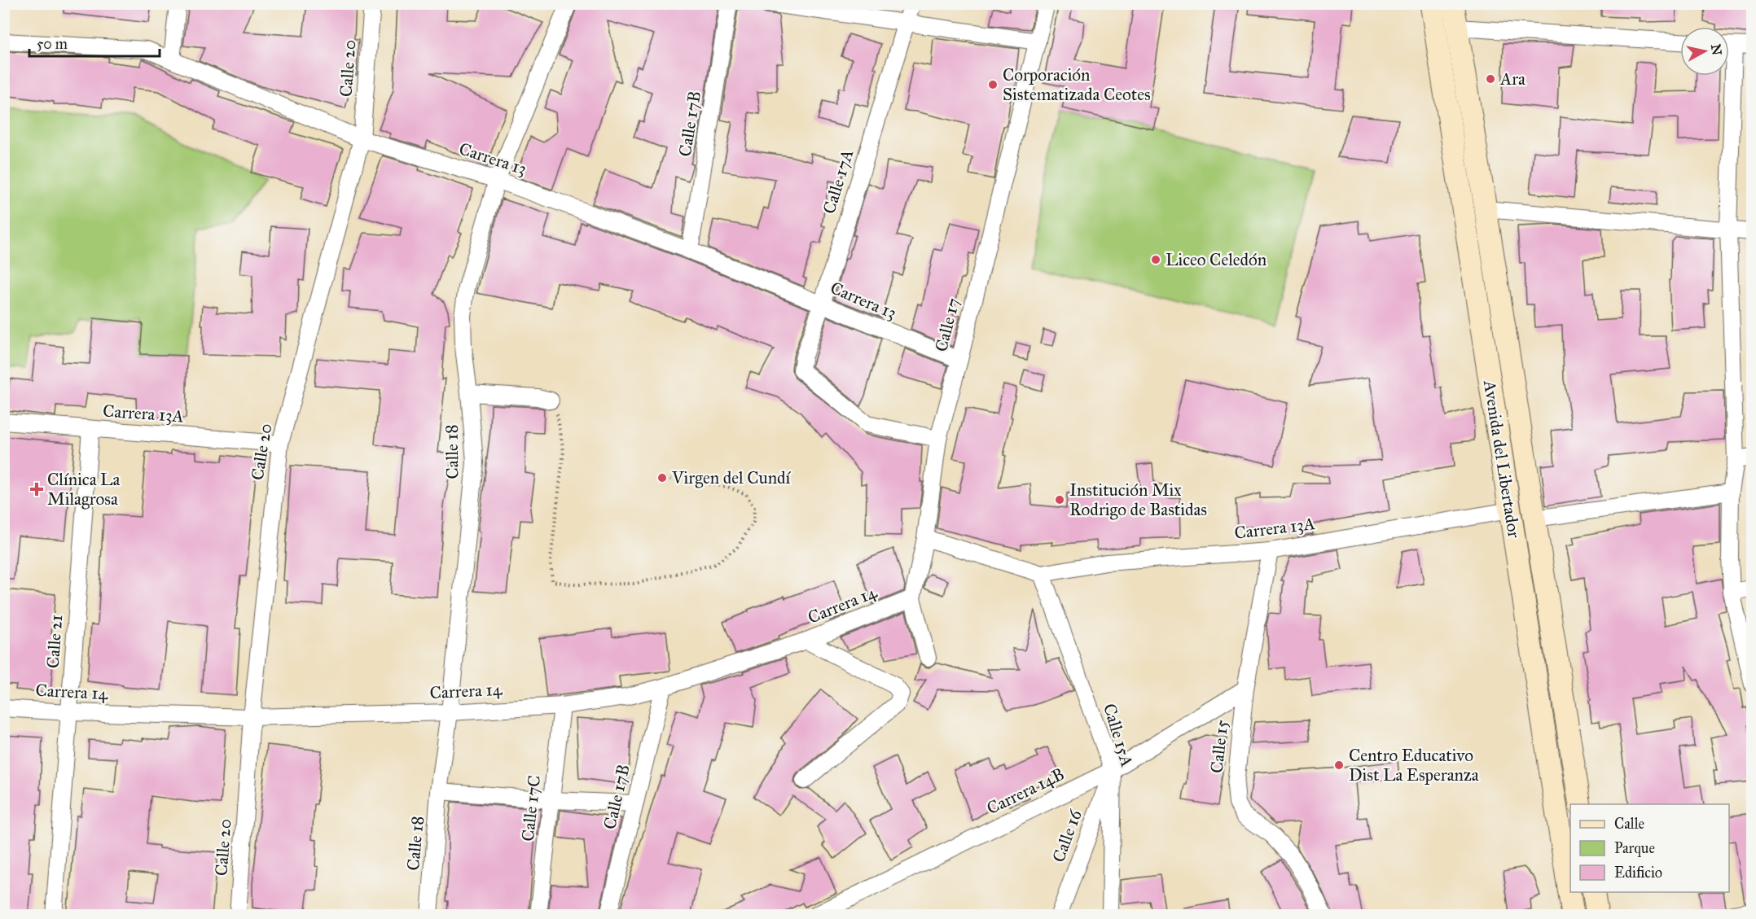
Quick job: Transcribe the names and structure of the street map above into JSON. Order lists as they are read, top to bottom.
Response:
{
  "streets": {
    "main road": ["Avenida del Libertador"],
    "street": [
      "Calle 20",
      "Calle 17B",
      "Carrera 13",
      "Calle 17A",
      "Calle 17",
      "Carrera 13A",
      "Calle 18",
      "Carrera 14",
      "Calle 21",
      "Calle 15A",
      "Calle 15",
      "Carrera 14B",
      "Calle 17C",
      "Calle 16"
    ]
  },
  "crossings": [
    ["Calle 20", "Carrera 13"],
    ["Calle 20", "Carrera 13A"],
    ["Calle 20", "Carrera 14"],
    ["Calle 17B", "Carrera 13"],
    ["Calle 17B", "Carrera 14"],
    ["Carrera 13", "Calle 17A"],
    ["Carrera 13", "Calle 17"],
    ["Carrera 13", "Calle 18"],
    ["Calle 17A", "Calle 17"],
    ["Calle 17", "Carrera 14"],
    ["Carrera 13A", "Avenida del Libertador"],
    ["Carrera 13A", "Calle 21"],
    ["Carrera 13A", "Calle 15A"],
    ["Carrera 13A", "Calle 15"],
    ["Calle 18", "Carrera 14"],
    ["Carrera 14", "Calle 21"],
    ["Carrera 14", "Calle 17C"],
    ["Calle 15A", "Carrera 14B"],
    ["Calle 15A", "Calle 16"],
    ["Calle 15", "Carrera 14B"],
    ["Carrera 14B", "Calle 16"]
  ],
  "places": {
    "other": [
      "Ara",
      "Corporación Sistematizada Ceotes",
      "Liceo Celedón",
      "Virgen del Cundí",
      "Institución Mix Rodrigo de Bastidas",
      "Centro Educativo Dist La Esperanza"
    ],
    "health": ["Clínica La Milagrosa"]
  },
  "legend": ["Calle", "Parque", "Edificio"],
  "scale_bar": "50 m",
  "north": "right"
}
